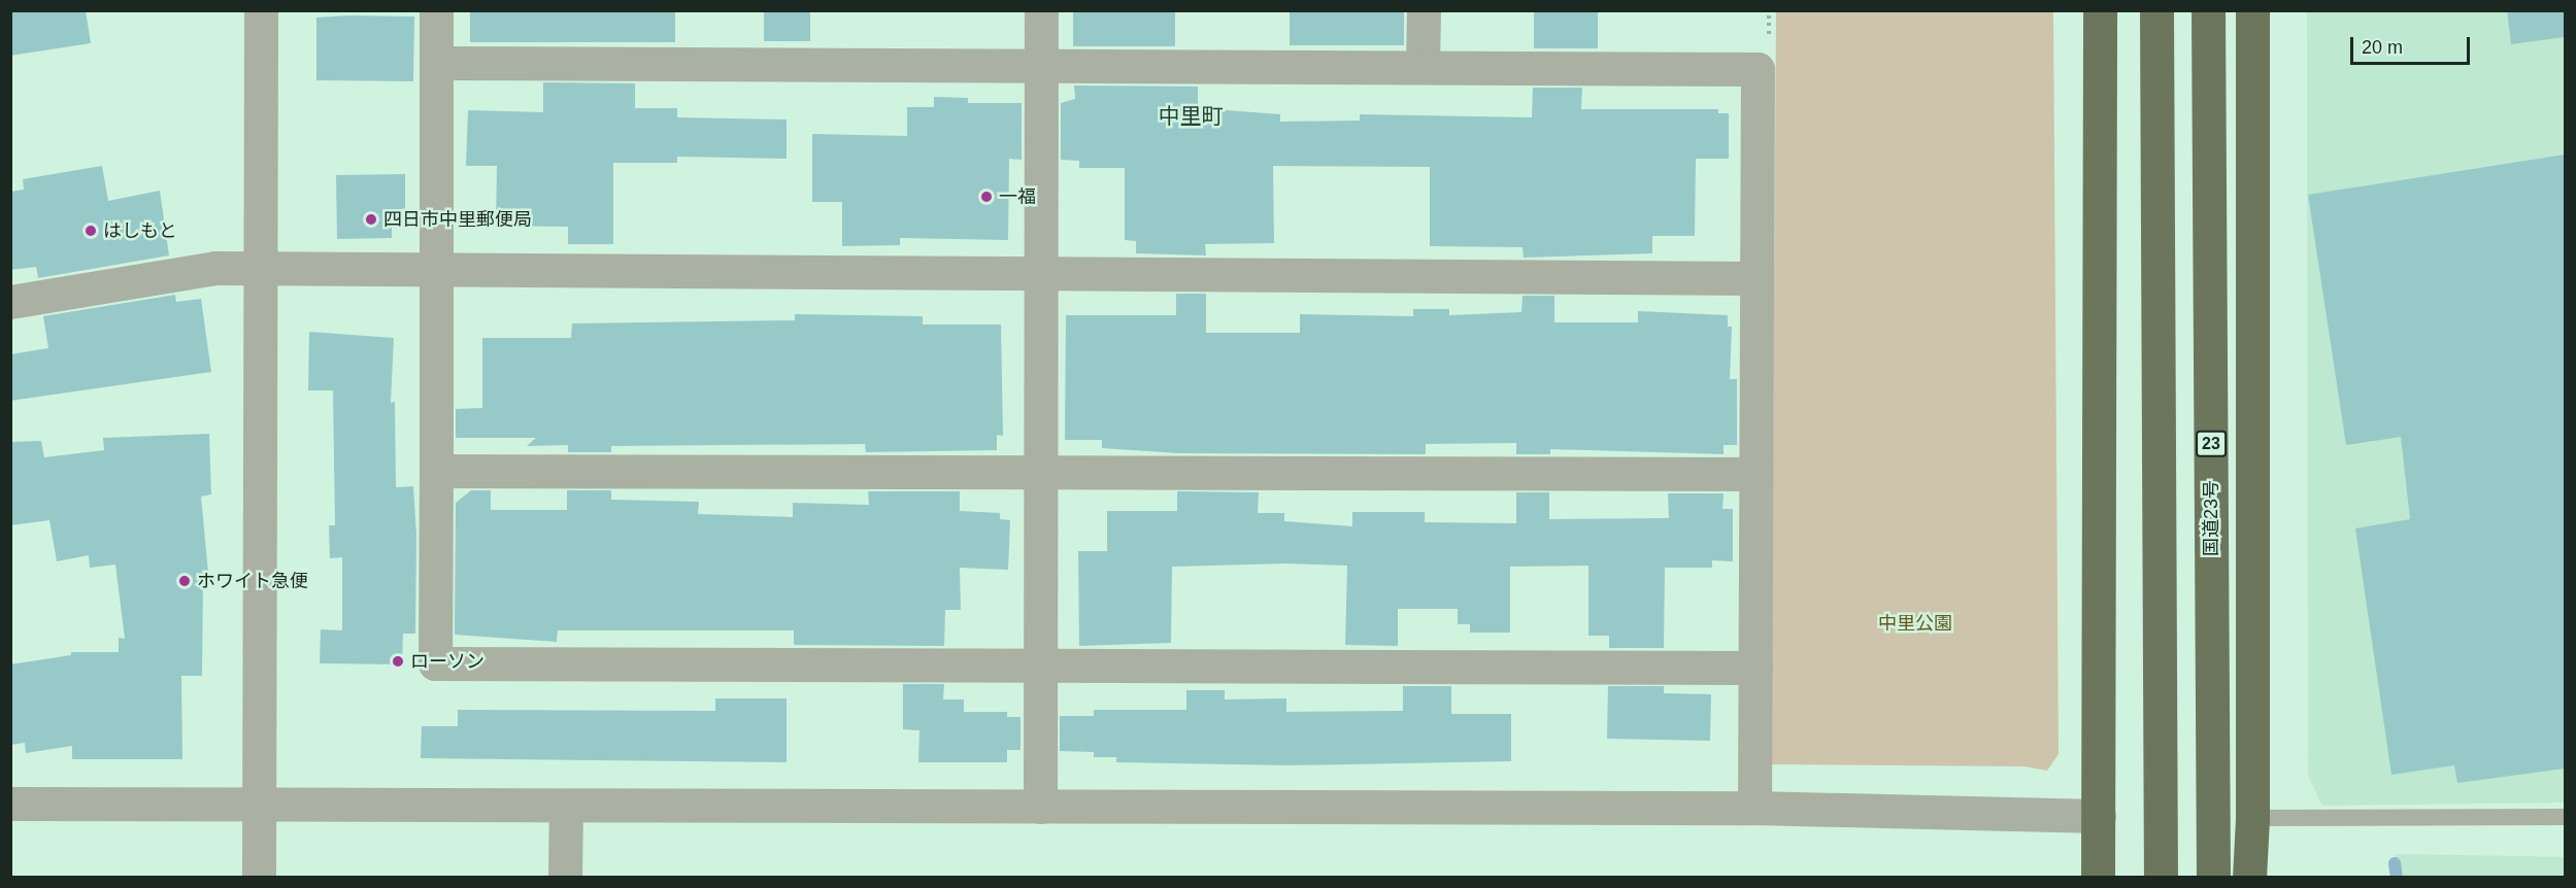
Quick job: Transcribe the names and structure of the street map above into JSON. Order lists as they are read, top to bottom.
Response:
{
  "streets": {
    "highway": ["23", "国道23号"]
  },
  "districts": ["中里町"],
  "parks": ["中里公園"],
  "places": [
    "一福",
    "四日市中里郵便局",
    "はしもと",
    "ホワイト急便",
    "ローソン"
  ],
  "scale_bar": "20 m"
}
